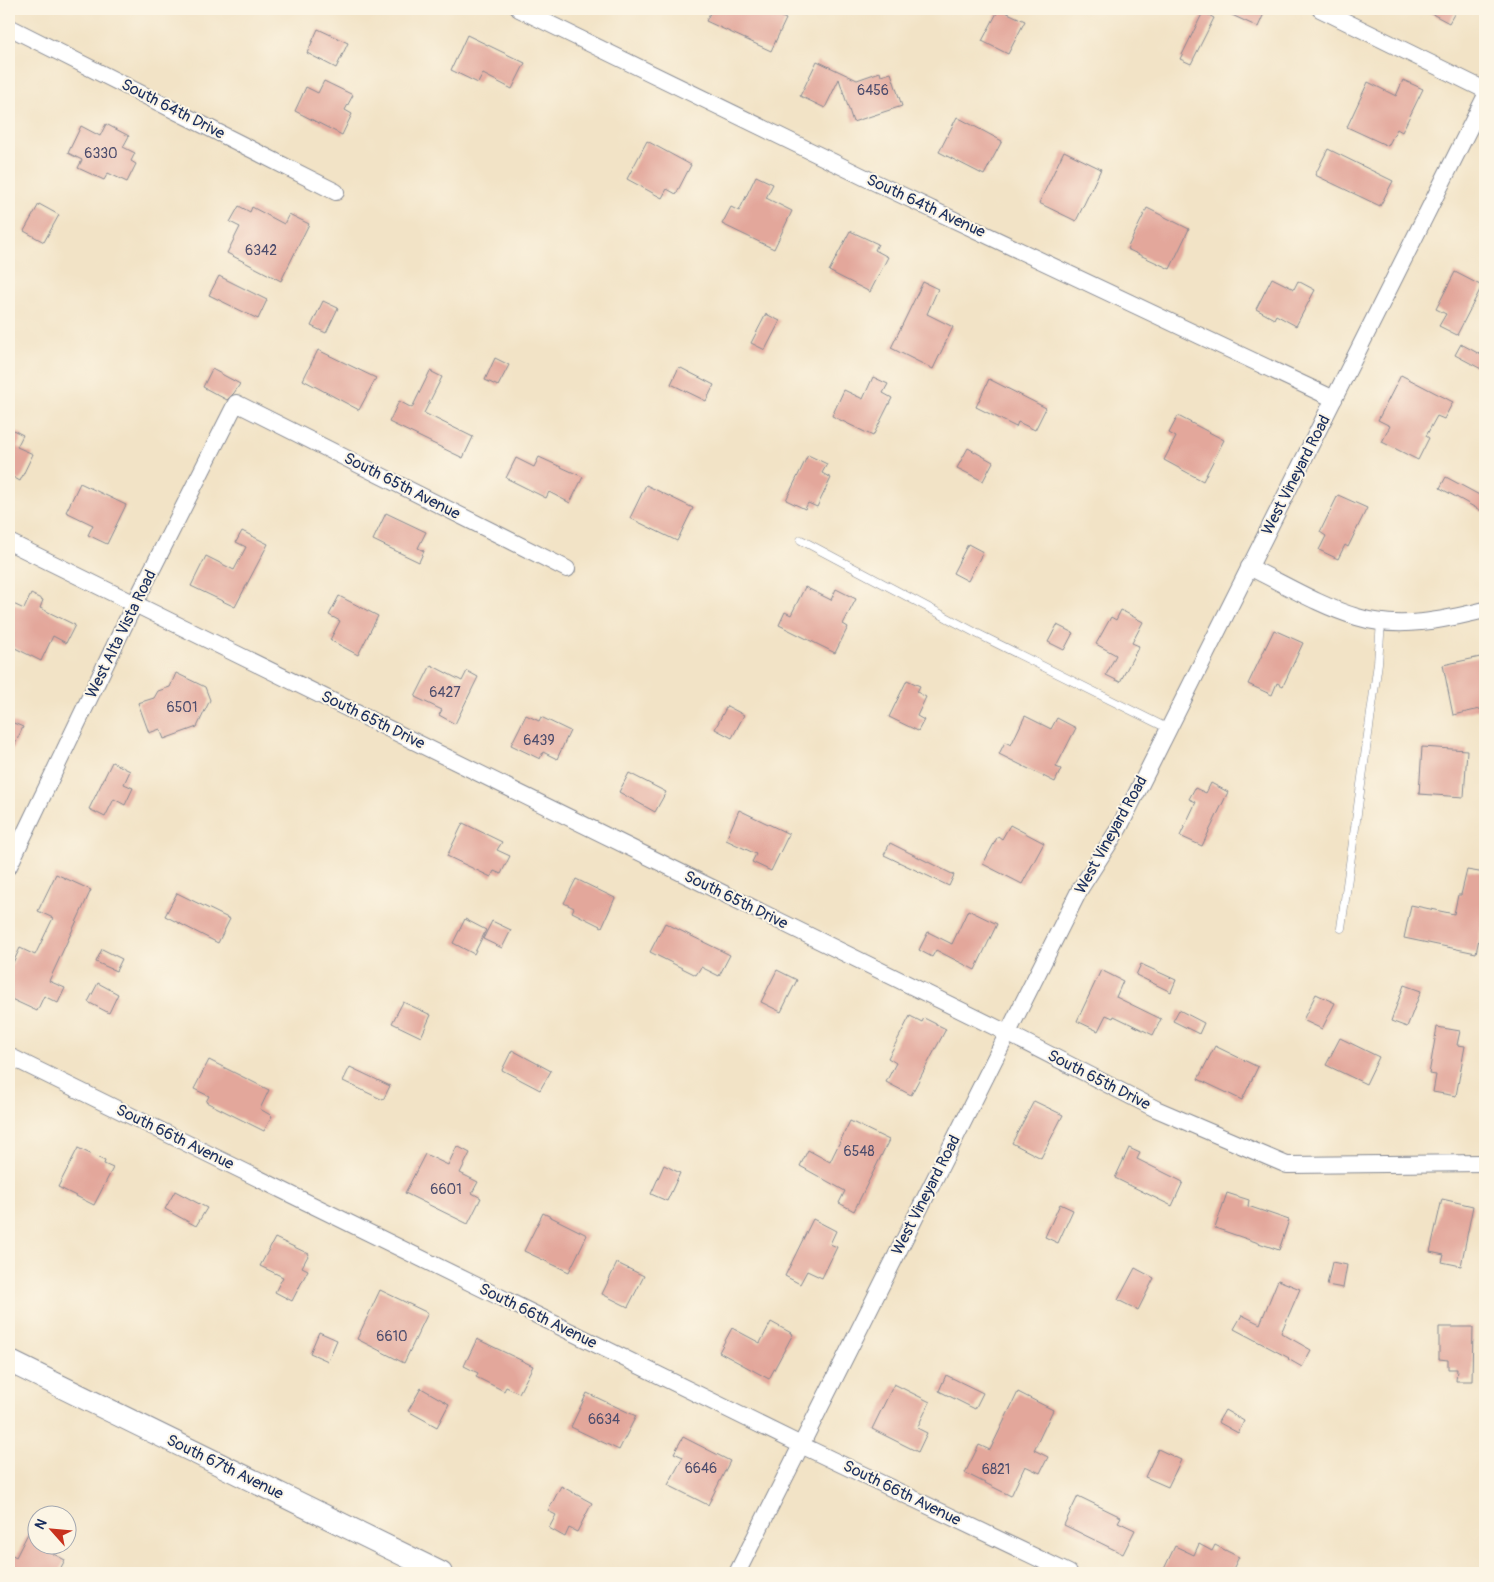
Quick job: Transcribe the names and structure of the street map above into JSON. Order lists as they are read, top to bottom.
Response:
{
  "streets": {
    "main road": ["South 67th Avenue"],
    "street": [
      "South 64th Drive",
      "South 64th Avenue",
      "West Vineyard Road",
      "South 65th Avenue",
      "West Alta Vista Road",
      "South 65th Drive",
      "South 66th Avenue"
    ]
  },
  "crossings": [
    ["South 64th Avenue", "West Vineyard Road"],
    ["West Vineyard Road", "South 65th Drive"],
    ["West Vineyard Road", "South 66th Avenue"],
    ["South 65th Avenue", "West Alta Vista Road"],
    ["West Alta Vista Road", "South 65th Drive"]
  ],
  "house_numbers": [
    "6456",
    "6330",
    "6342",
    "6427",
    "6501",
    "6439",
    "6548",
    "6601",
    "6610",
    "6634",
    "6646",
    "6821"
  ],
  "north": "top left"
}
